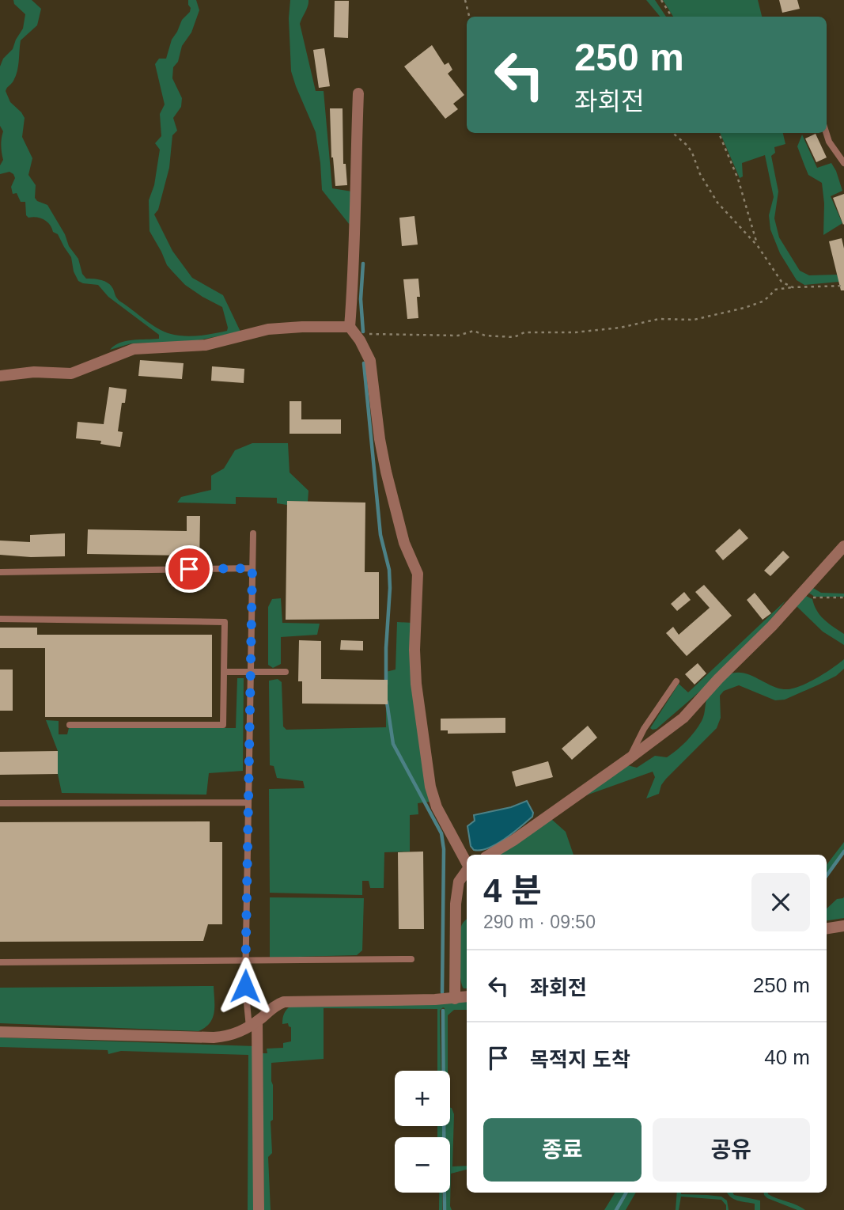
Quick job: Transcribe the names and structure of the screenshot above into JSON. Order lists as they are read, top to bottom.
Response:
{
  "page": {
    "turn": ["250 m", "좌회전"],
    "heading": ["4 분", "290 m · 09:50"],
    "list": [
      {
        "name": "좌회전",
        "value": "250 m"
      },
      {
        "name": "목적지 도착",
        "value": "40 m"
      }
    ],
    "map_buttons": ["+", "−"],
    "buttons": ["종료", "공유"]
  }
}
